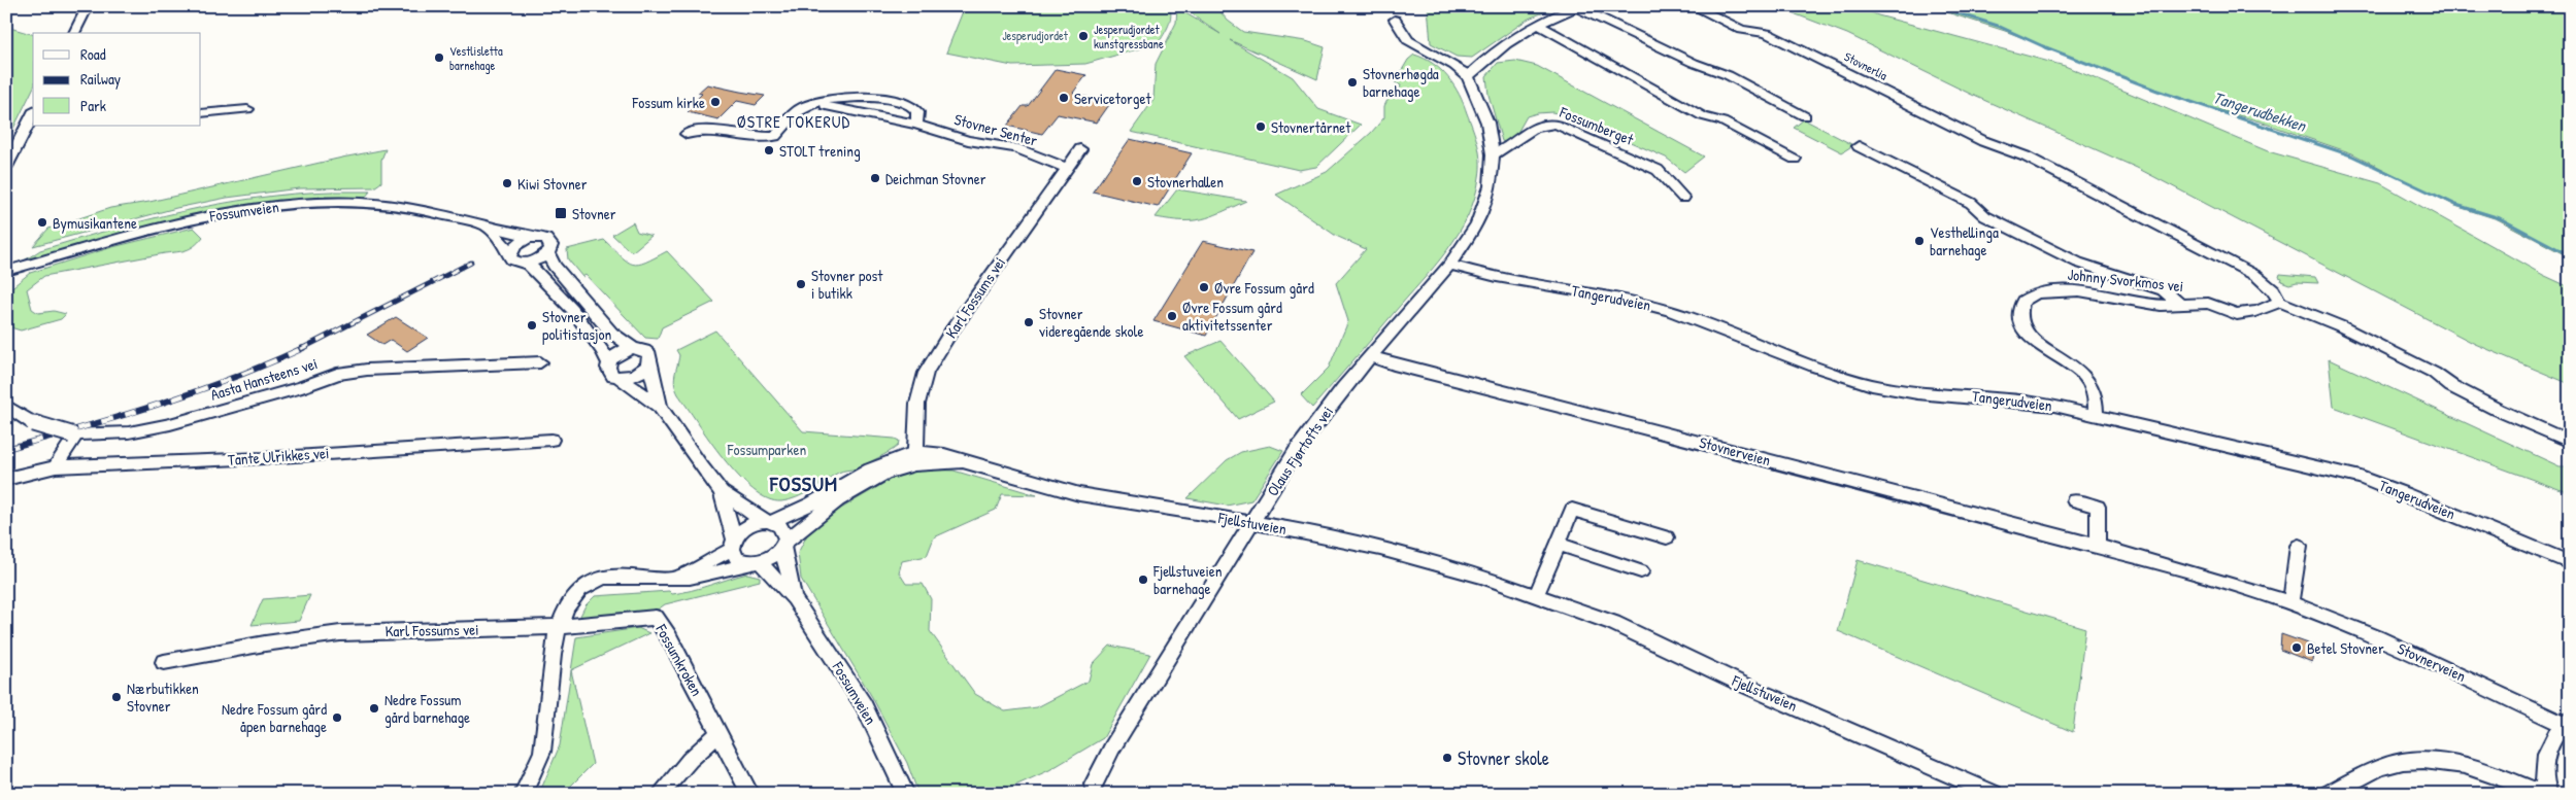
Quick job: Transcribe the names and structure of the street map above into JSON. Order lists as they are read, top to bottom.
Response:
{
  "streets": {
    "street": [
      "Stovnerlia",
      "Fossumberget",
      "Stovner Senter",
      "Fossumveien",
      "Johnny Svorkmos vei",
      "Karl Fossums vei",
      "Tangerudveien",
      "Aasta Hansteens vei",
      "Olaus Fjørtofts vei",
      "Stovnerveien",
      "Tante Ulrikkes vei",
      "Fjellstuveien",
      "Fossumkroken"
    ]
  },
  "crossings": [
    ["Stovnerlia", "Johnny Svorkmos vei"],
    ["Stovner Senter", "Karl Fossums vei"],
    ["Fossumveien", "Fjellstuveien"],
    ["Johnny Svorkmos vei", "Tangerudveien"],
    ["Karl Fossums vei", "Fjellstuveien"],
    ["Karl Fossums vei", "Fossumkroken"],
    ["Tangerudveien", "Olaus Fjørtofts vei"],
    ["Olaus Fjørtofts vei", "Stovnerveien"],
    ["Olaus Fjørtofts vei", "Fjellstuveien"]
  ],
  "districts": ["ØSTRE TOKERUD", "FOSSUM"],
  "water": ["Tangerudbekken"],
  "parks": ["Jesperudjordet", "Fossumparken"],
  "places": {
    "other": [
      "Jesperudjordet kunstgressbane",
      "Vestlisletta barnehage",
      "Stovnerhøgda barnehage",
      "Servicetorget",
      "Fossum kirke",
      "Stovnertårnet",
      "STOLT trening",
      "Deichman Stovner",
      "Stovnerhallen",
      "Kiwi Stovner",
      "Bymusikantene",
      "Vesthellinga barnehage",
      "Stovner post i butikk",
      "Øvre Fossum gård",
      "Øvre Fossum gård aktivitetssenter",
      "Stovner videregående skole",
      "Stovner politistasjon",
      "Fjellstuveien barnehage",
      "Betel Stovner",
      "Nærbutikken Stovner",
      "Nedre Fossum gård barnehage",
      "Nedre Fossum gård åpen barnehage",
      "Stovner skole"
    ],
    "transit": ["Stovner"]
  },
  "legend": ["Road", "Railway", "Park"]
}
